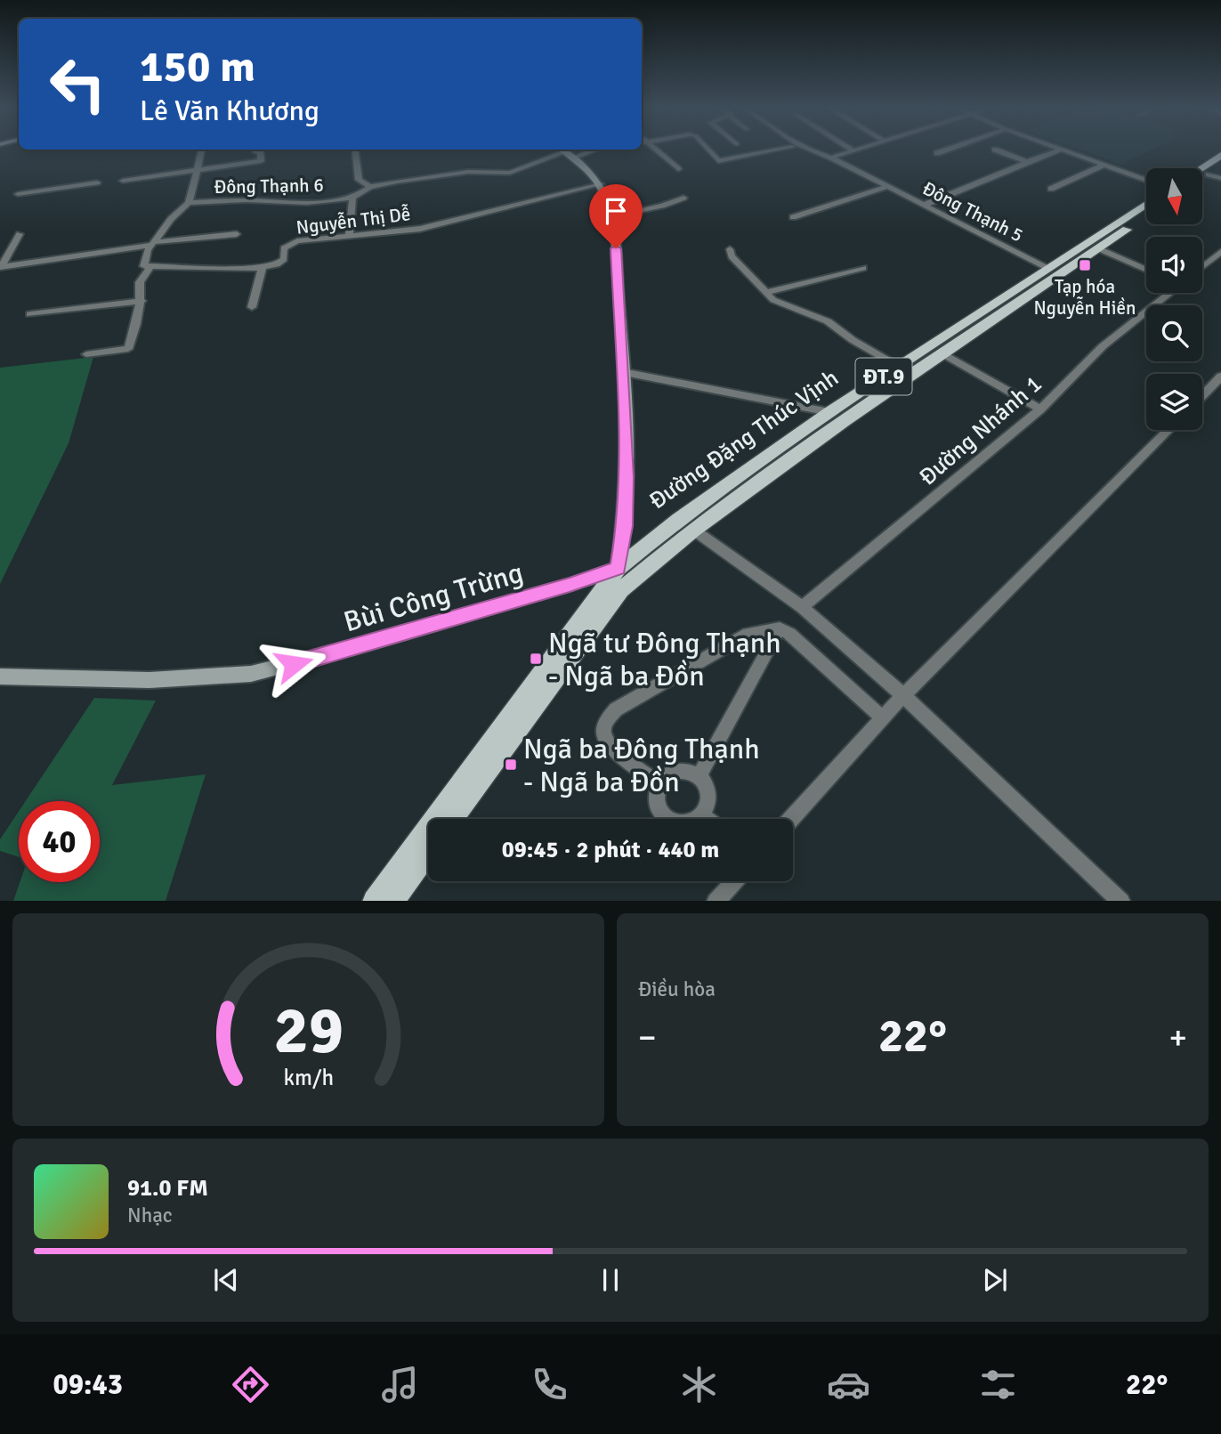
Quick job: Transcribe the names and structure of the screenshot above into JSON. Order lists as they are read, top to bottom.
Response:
{
  "streets": {
    "main road": ["ĐT.9", "Đường Đặng Thúc Vịnh", "Bùi Công Trừng"],
    "street": [
      "Đông Thạnh 6",
      "Đông Thạnh 5",
      "Nguyễn Thị Dễ",
      "Đường Nhánh 1"
    ]
  },
  "crossings": [
    ["Đông Thạnh 5", "Đường Đặng Thúc Vịnh"],
    ["Đường Đặng Thúc Vịnh", "Bùi Công Trừng"]
  ],
  "places": {
    "transit": ["Tạp hóa Nguyễn Hiền", "Ngã tư Đông Thạnh - Ngã ba Đồn", "Ngã ba Đông Thạnh - Ngã ba Đồn"]
  },
  "north": "bottom",
  "page": {
    "turn": ["150 m", "Lê Văn Khương"],
    "limit": "40",
    "trip": "09:45 · 2 phút · 440 m",
    "tile": "Điều hòa",
    "heat": ["−", "22°", "+"],
    "song": ["91.0 FM", "Nhạc"],
    "tabs": ["09:43", "22°"],
    "gauge": ["29", "km/h"]
  }
}
